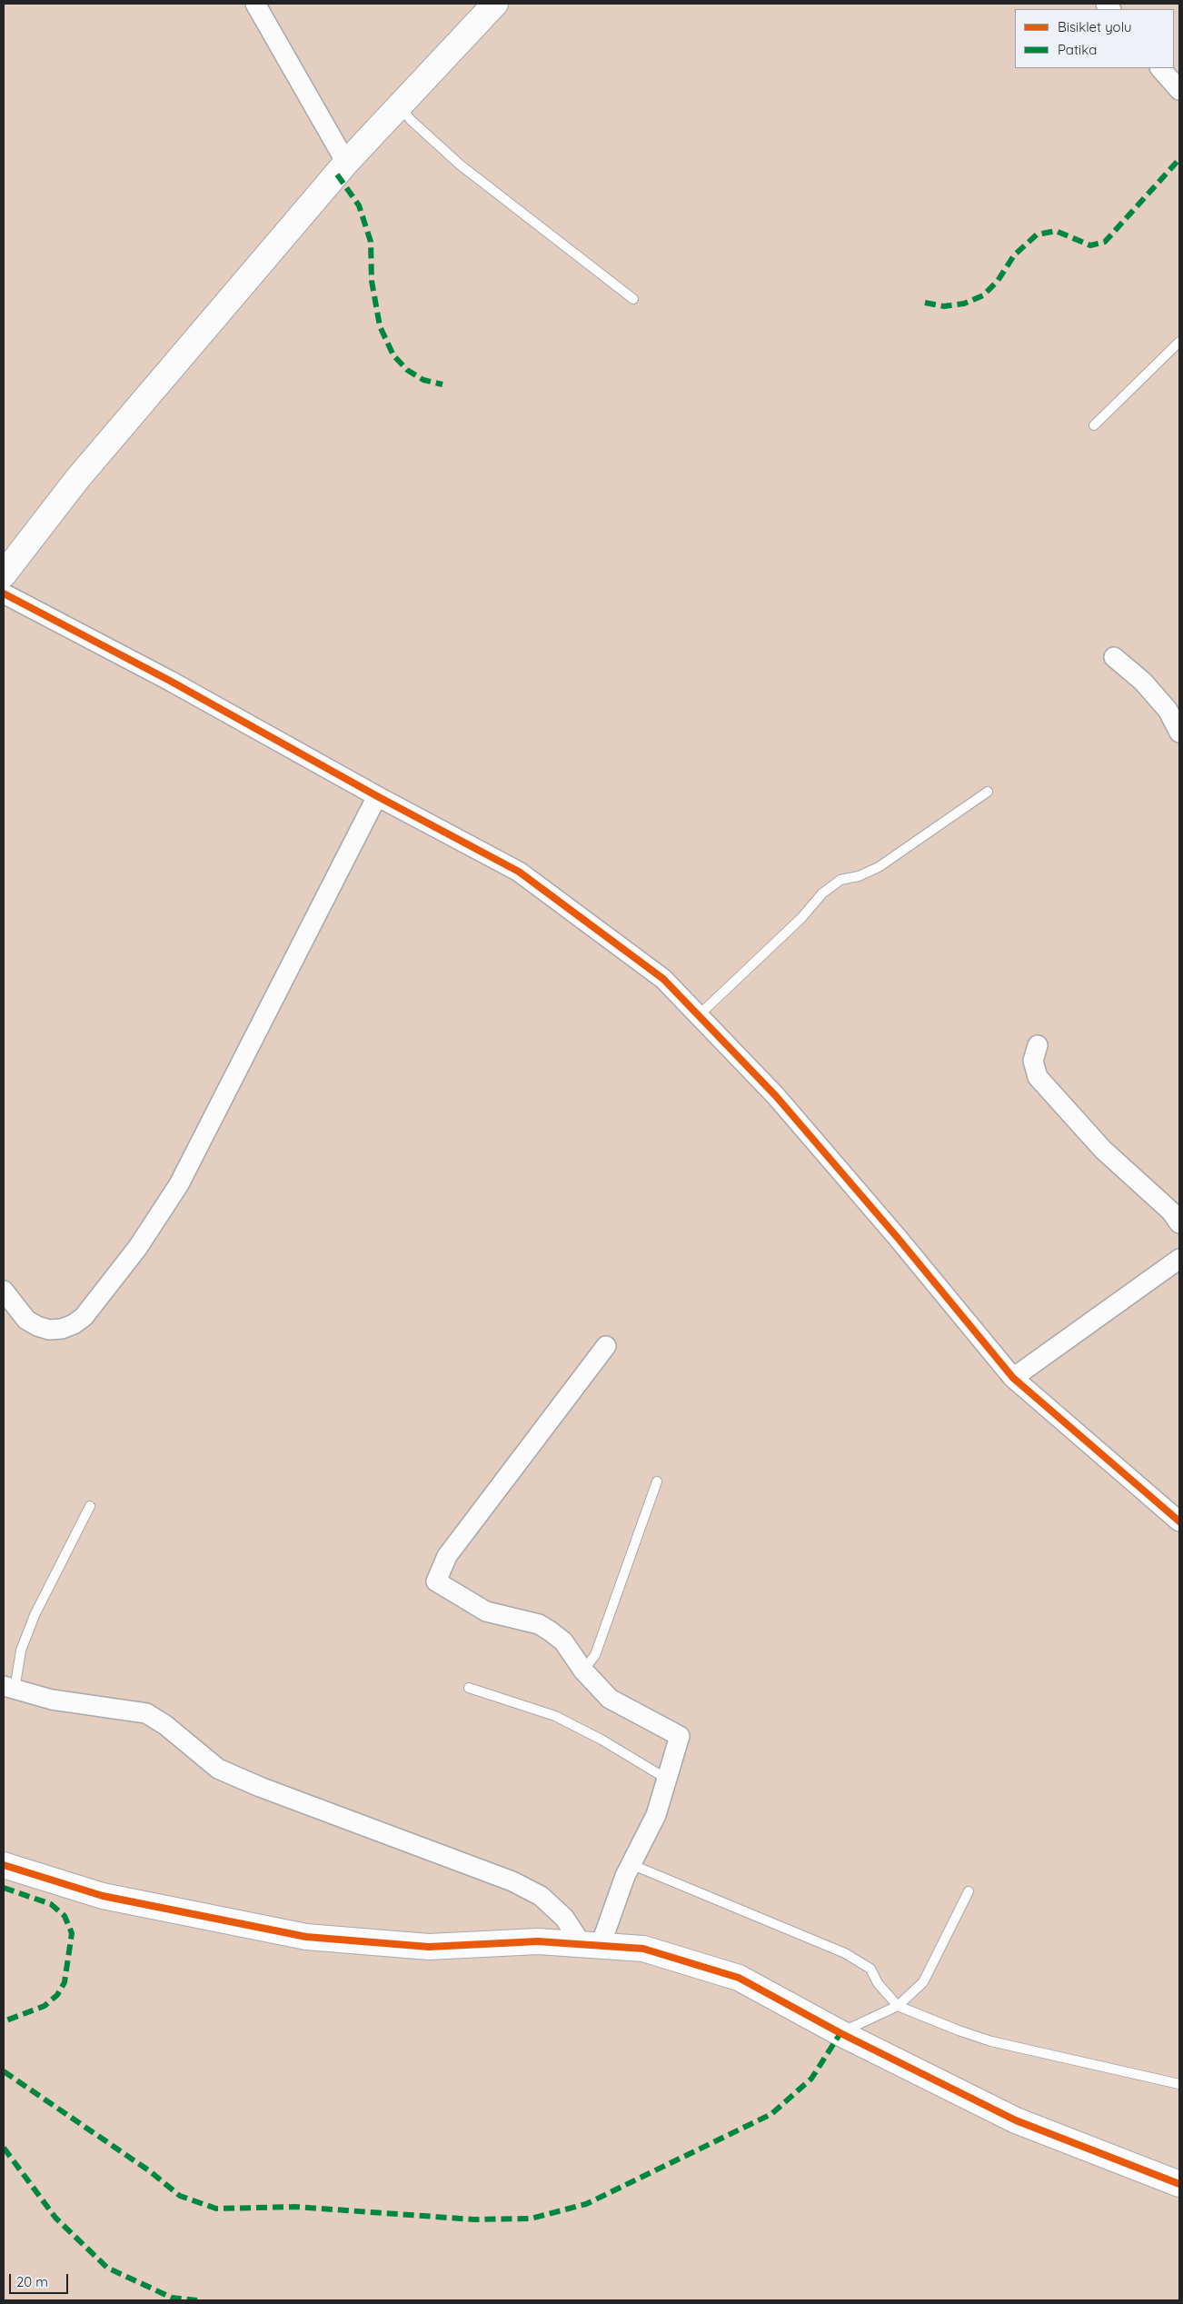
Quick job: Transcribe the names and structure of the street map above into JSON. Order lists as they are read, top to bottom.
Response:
{
  "legend": ["Bisiklet yolu", "Patika"],
  "scale_bar": "20 m"
}
